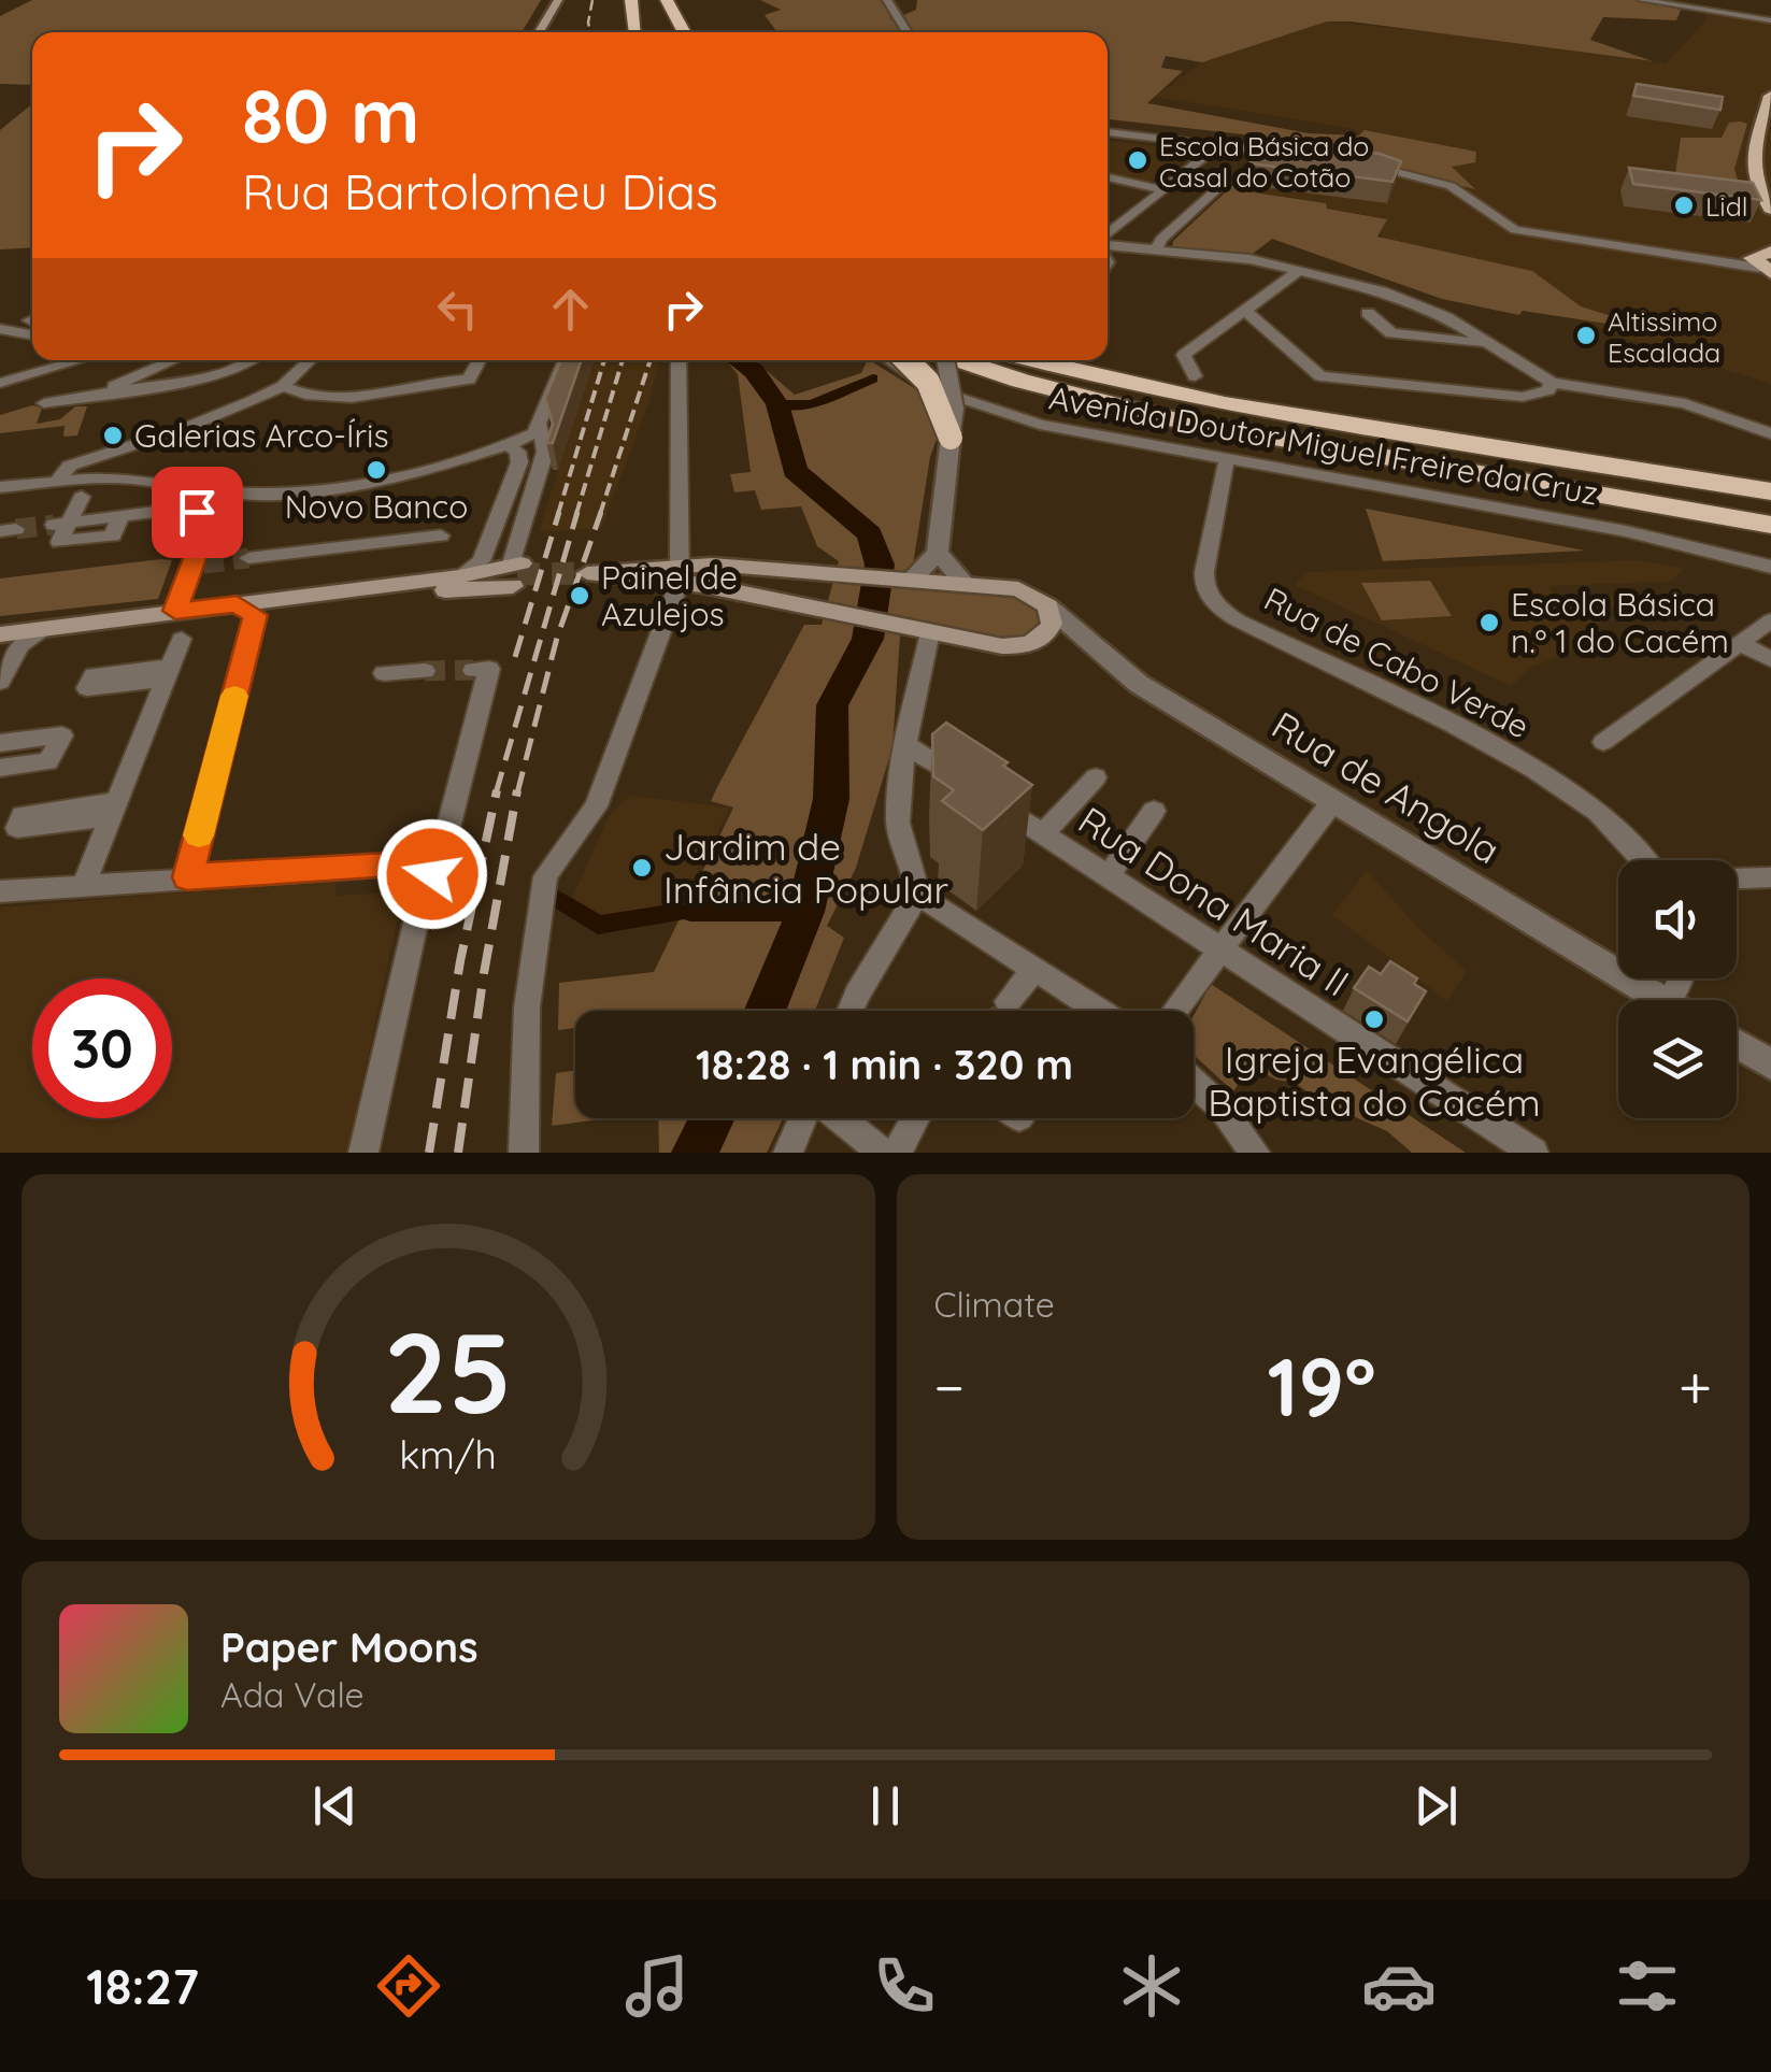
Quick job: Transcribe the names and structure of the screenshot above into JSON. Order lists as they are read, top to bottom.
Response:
{
  "streets": {
    "street": [
      "Avenida Doutor Miguel Freire da Cruz",
      "Rua de Cabo Verde",
      "Rua de Angola",
      "Rua Dona Maria II"
    ]
  },
  "crossings": [
    ["Avenida Doutor Miguel Freire da Cruz", "Rua de Cabo Verde"]
  ],
  "places": [
    "Escola Básica do Casal do Cotão",
    "Lidl",
    "Altissimo Escalada",
    "Galerias Arco-Íris",
    "Novo Banco",
    "Painel de Azulejos",
    "Escola Básica n.º 1 do Cacém",
    "Jardim de Infância Popular",
    "Igreja Evangélica Baptista do Cacém"
  ],
  "page": {
    "turn": ["80 m", "Rua Bartolomeu Dias"],
    "limit": "30",
    "trip": "18:28 · 1 min · 320 m",
    "tile": "Climate",
    "heat": ["−", "19°", "+"],
    "song": ["Paper Moons", "Ada Vale"],
    "tabs": "18:27",
    "gauge": ["25", "km/h"]
  }
}
